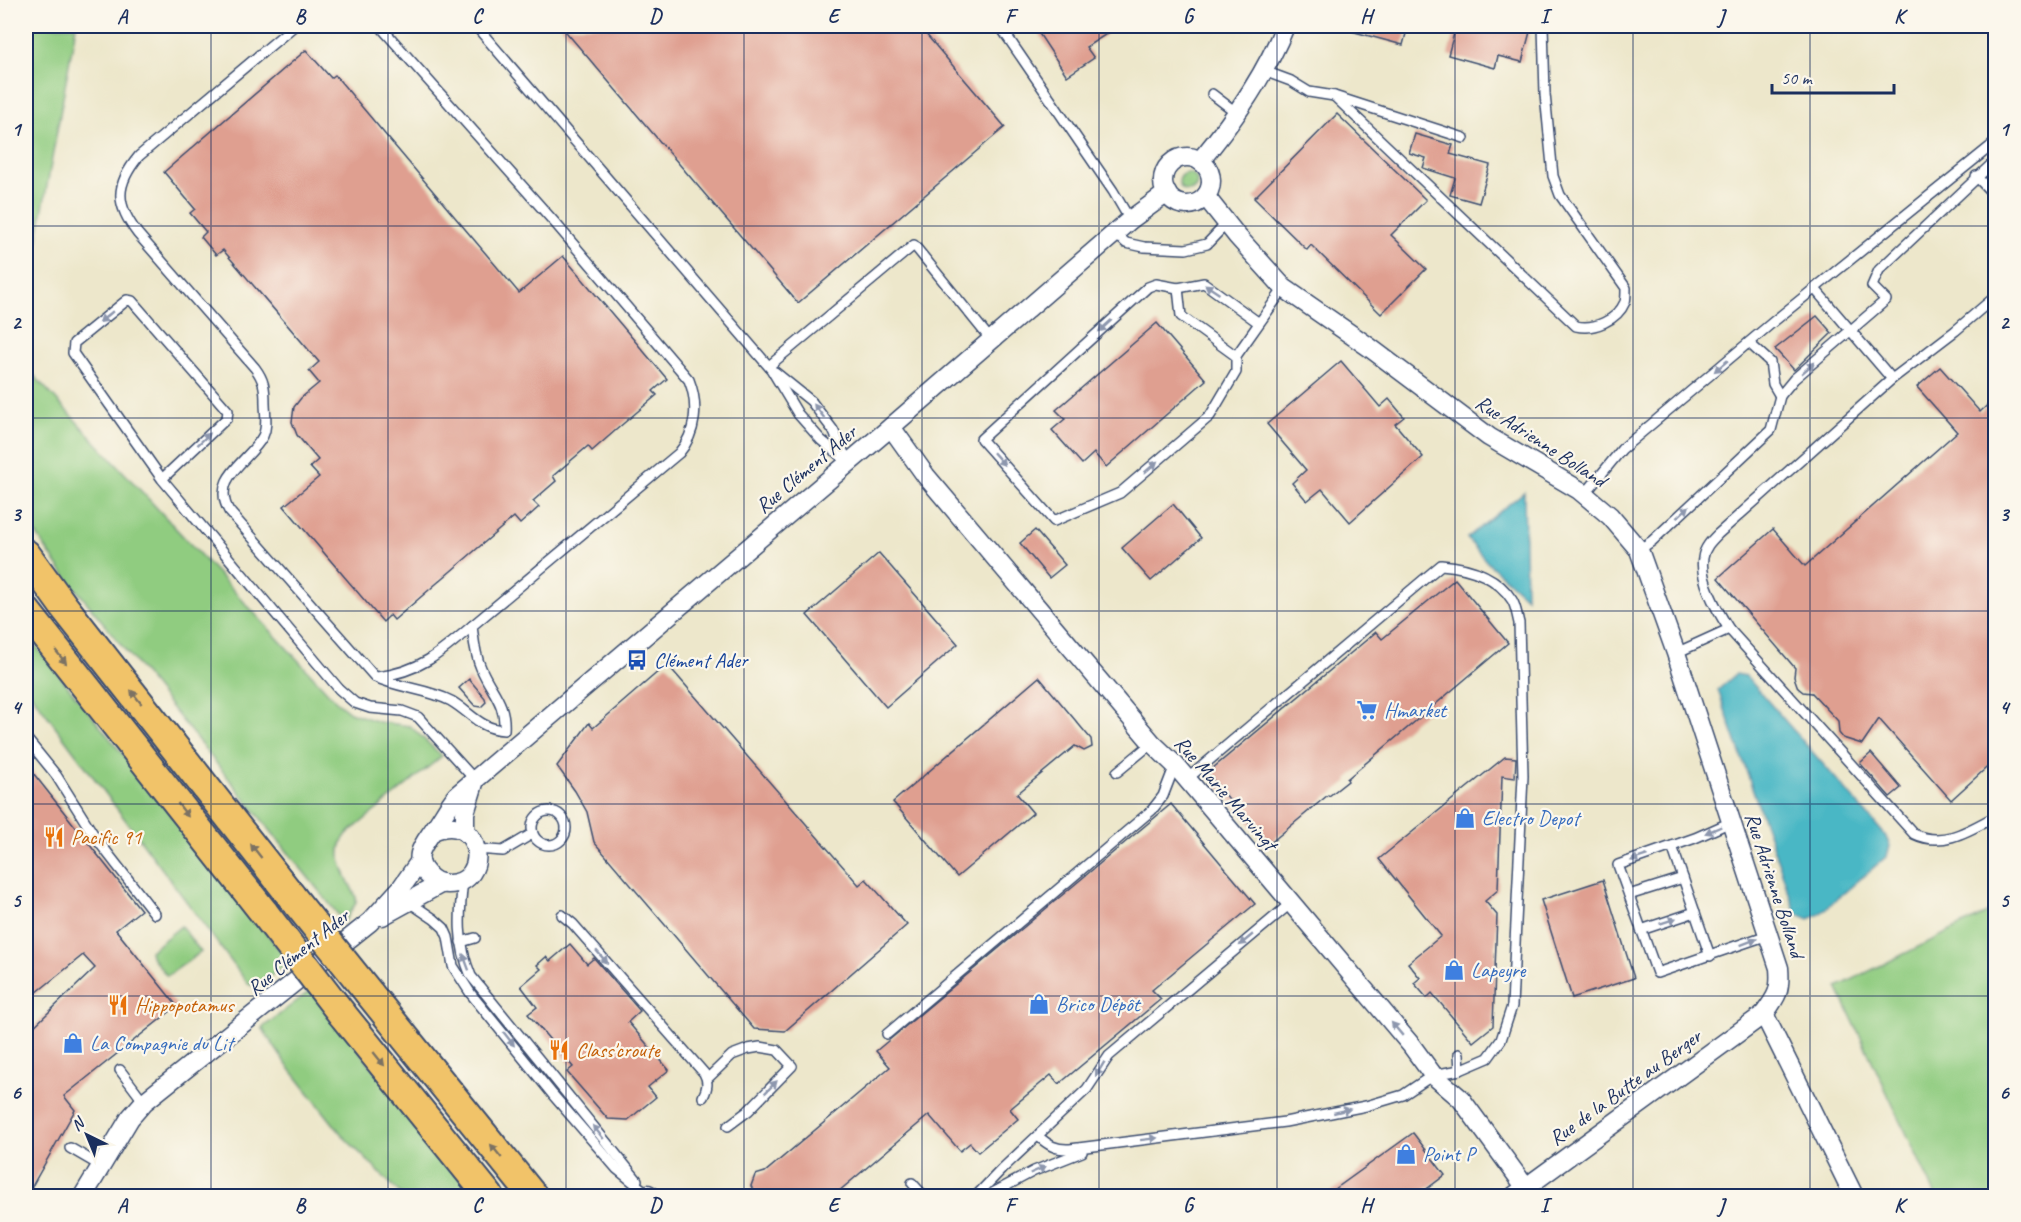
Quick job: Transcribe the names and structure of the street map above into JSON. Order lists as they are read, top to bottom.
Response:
{
  "streets": {
    "street": [
      "Rue Adrienne Bolland",
      "Rue Clément Ader",
      "Rue Marie Marvingt",
      "Rue de la Butte au Berger"
    ]
  },
  "crossings": [
    ["Rue Adrienne Bolland", "Rue Clément Ader"],
    ["Rue Adrienne Bolland", "Rue de la Butte au Berger"],
    ["Rue Clément Ader", "Rue Marie Marvingt"],
    ["Rue Marie Marvingt", "Rue de la Butte au Berger"]
  ],
  "places": {
    "bus stop": ["Clément Ader"],
    "supermarket": ["Hmarket"],
    "shop": [
      "Electro Depot",
      "Lapeyre",
      "Brico Dépôt",
      "La Compagnie du Lit",
      "Point P"
    ],
    "restaurant": ["Pacific 91", "Hippopotamus", "Class'croute"]
  },
  "scale_bar": "50 m",
  "north": "top left",
  "grid": {
    "columns": [
      "A",
      "B",
      "C",
      "D",
      "E",
      "F",
      "G",
      "H",
      "I",
      "J",
      "K"
    ],
    "rows": [
      "1",
      "2",
      "3",
      "4",
      "5",
      "6"
    ]
  }
}
